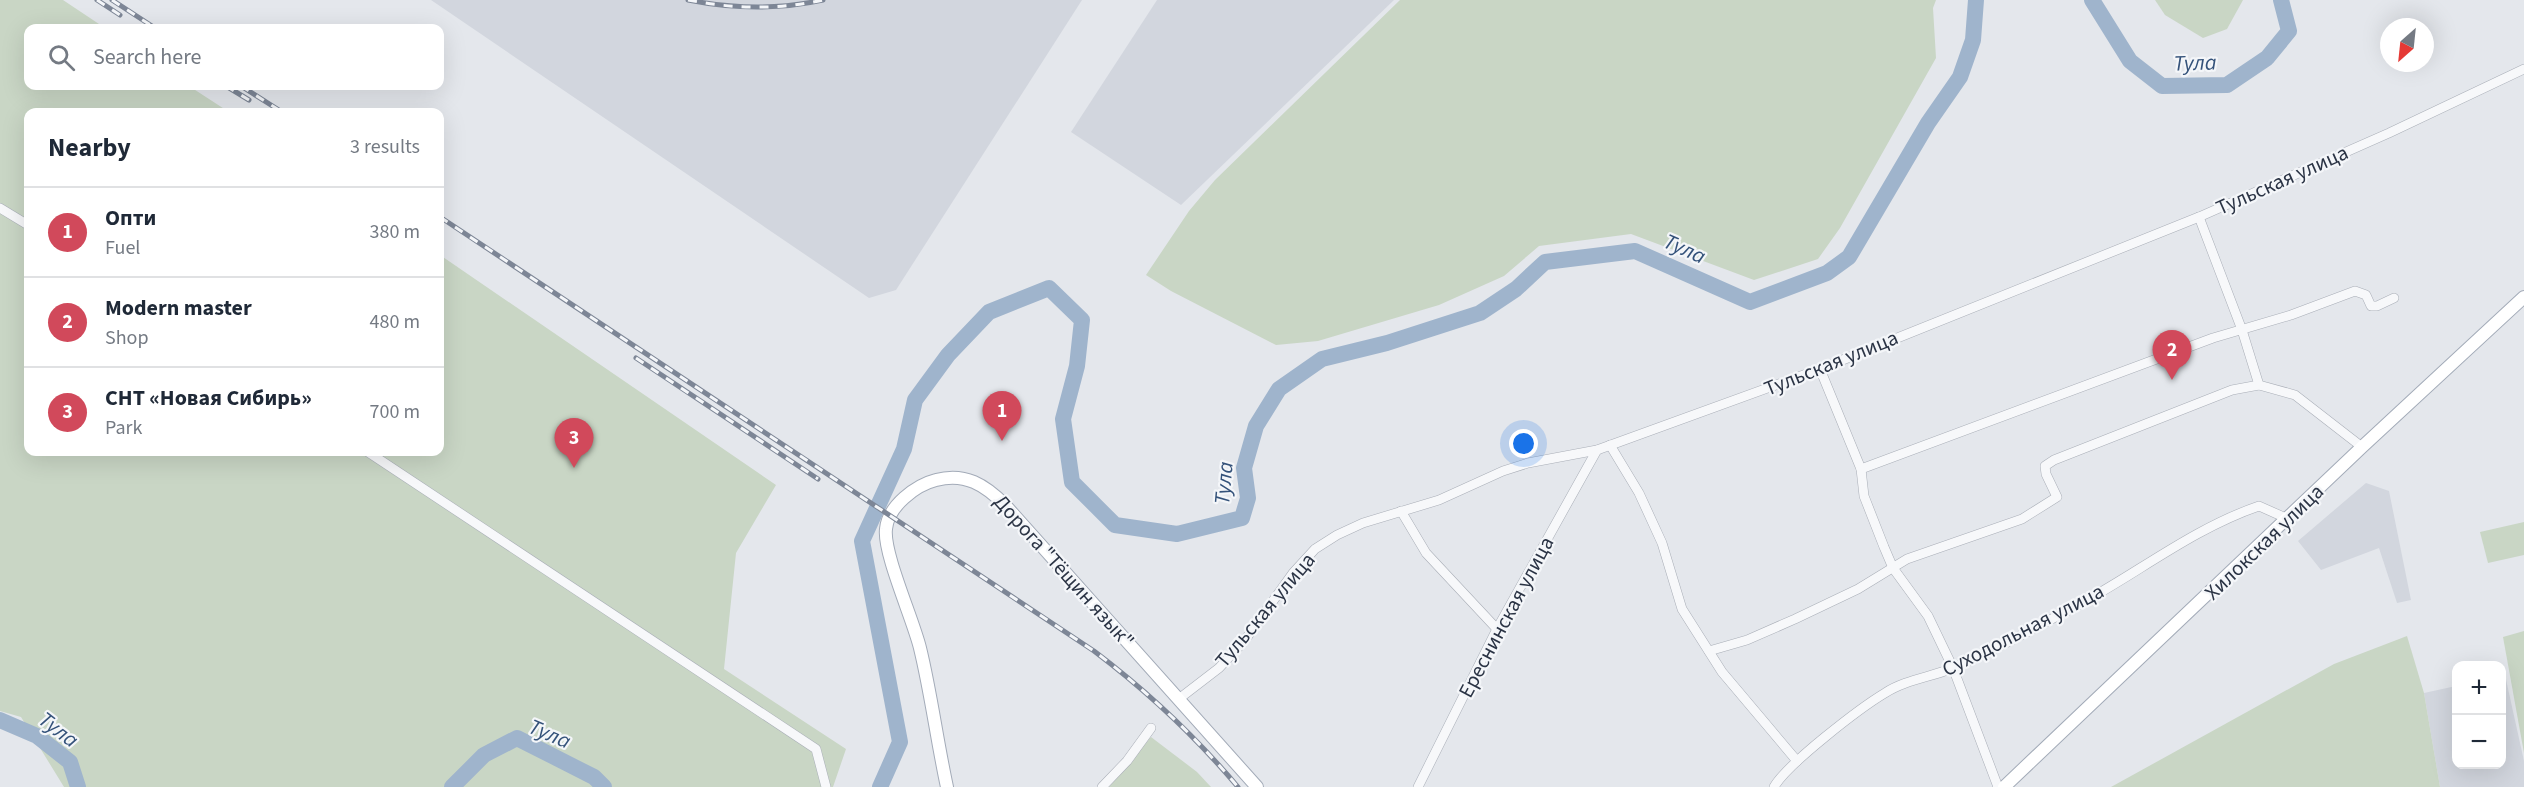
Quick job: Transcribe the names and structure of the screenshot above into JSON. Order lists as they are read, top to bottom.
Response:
{
  "streets": {
    "main road": ["Хилокская улица", "Дорога \"Тёщин язык\""],
    "street": ["Тульская улица", "Ереснинская улица", "Суходольная улица"]
  },
  "crossings": [
    ["Тульская улица", "Дорога \"Тёщин язык\""],
    ["Тульская улица", "Ереснинская улица"],
    ["Хилокская улица", "Суходольная улица"]
  ],
  "water": ["Тула"],
  "north": "bottom left",
  "page": {
    "search": "Search here",
    "heading": ["Nearby", "3 results"],
    "list": [
      {
        "mark": "1",
        "name": "Опти",
        "note": "Fuel",
        "value": "380 m"
      },
      {
        "mark": "2",
        "name": "Modern master",
        "note": "Shop",
        "value": "480 m"
      },
      {
        "mark": "3",
        "name": "СНТ «Новая Сибирь»",
        "note": "Park",
        "value": "700 m"
      }
    ],
    "pins": ["2", "1", "3"],
    "map_buttons": ["+", "−"]
  }
}
